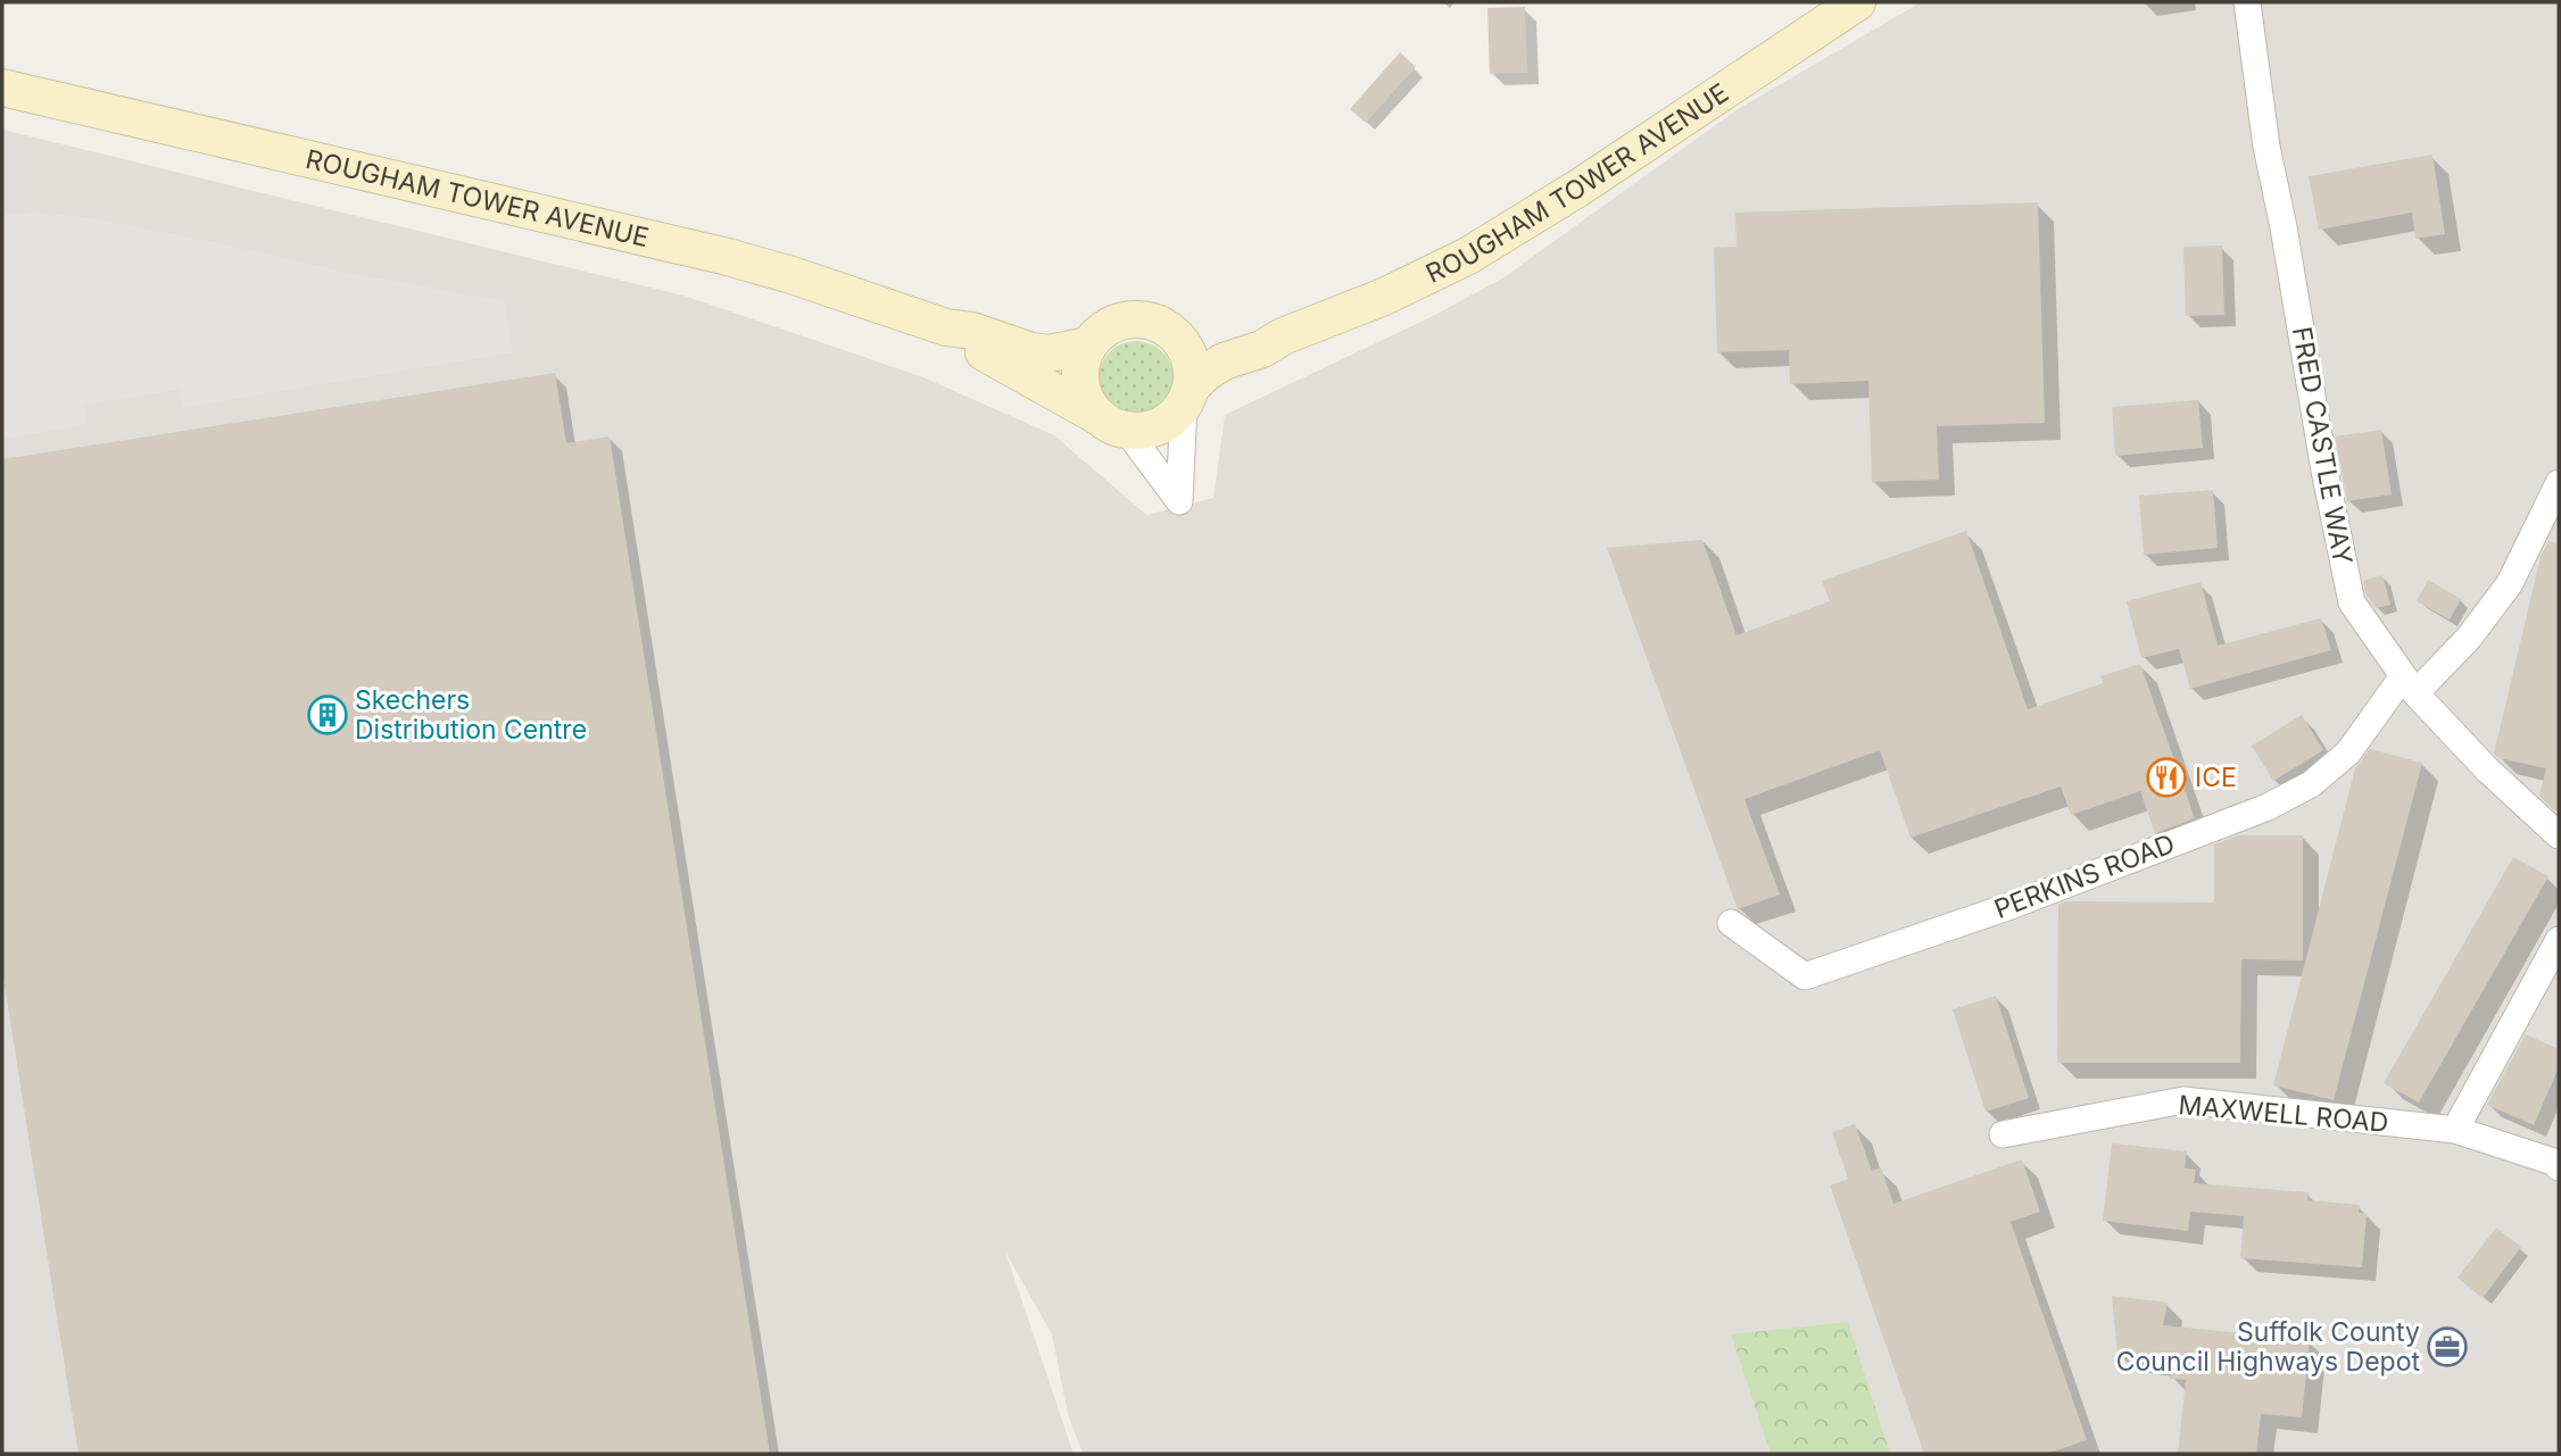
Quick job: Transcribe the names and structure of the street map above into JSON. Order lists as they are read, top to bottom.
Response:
{
  "streets": {
    "street": [
      "ROUGHAM TOWER AVENUE",
      "FRED CASTLE WAY",
      "PERKINS ROAD",
      "MAXWELL ROAD"
    ]
  },
  "crossings": [
    ["FRED CASTLE WAY", "PERKINS ROAD"]
  ],
  "places": {
    "building": ["Skechers Distribution Centre"],
    "restaurant": ["ICE"],
    "office": ["Suffolk County Council Highways Depot"]
  }
}
